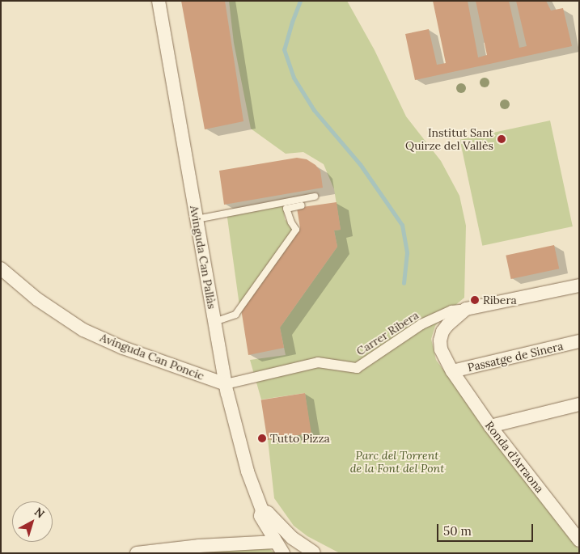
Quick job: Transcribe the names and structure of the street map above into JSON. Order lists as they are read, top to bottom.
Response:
{
  "streets": {
    "street": [
      "Avinguda Can Pallàs",
      "Carrer Ribera",
      "Avinguda Can Poncic",
      "Passatge de Sinera",
      "Ronda d'Arraona"
    ]
  },
  "crossings": [
    ["Avinguda Can Pallàs", "Carrer Ribera"],
    ["Avinguda Can Pallàs", "Avinguda Can Poncic"],
    ["Carrer Ribera", "Avinguda Can Poncic"],
    ["Carrer Ribera", "Ronda d'Arraona"],
    ["Passatge de Sinera", "Ronda d'Arraona"]
  ],
  "parks": ["Parc del Torrent de la Font del Pont"],
  "places": ["Institut Sant Quirze del Vallès", "Ribera", "Tutto Pizza"],
  "scale_bar": "50 m",
  "north": "top right"
}
